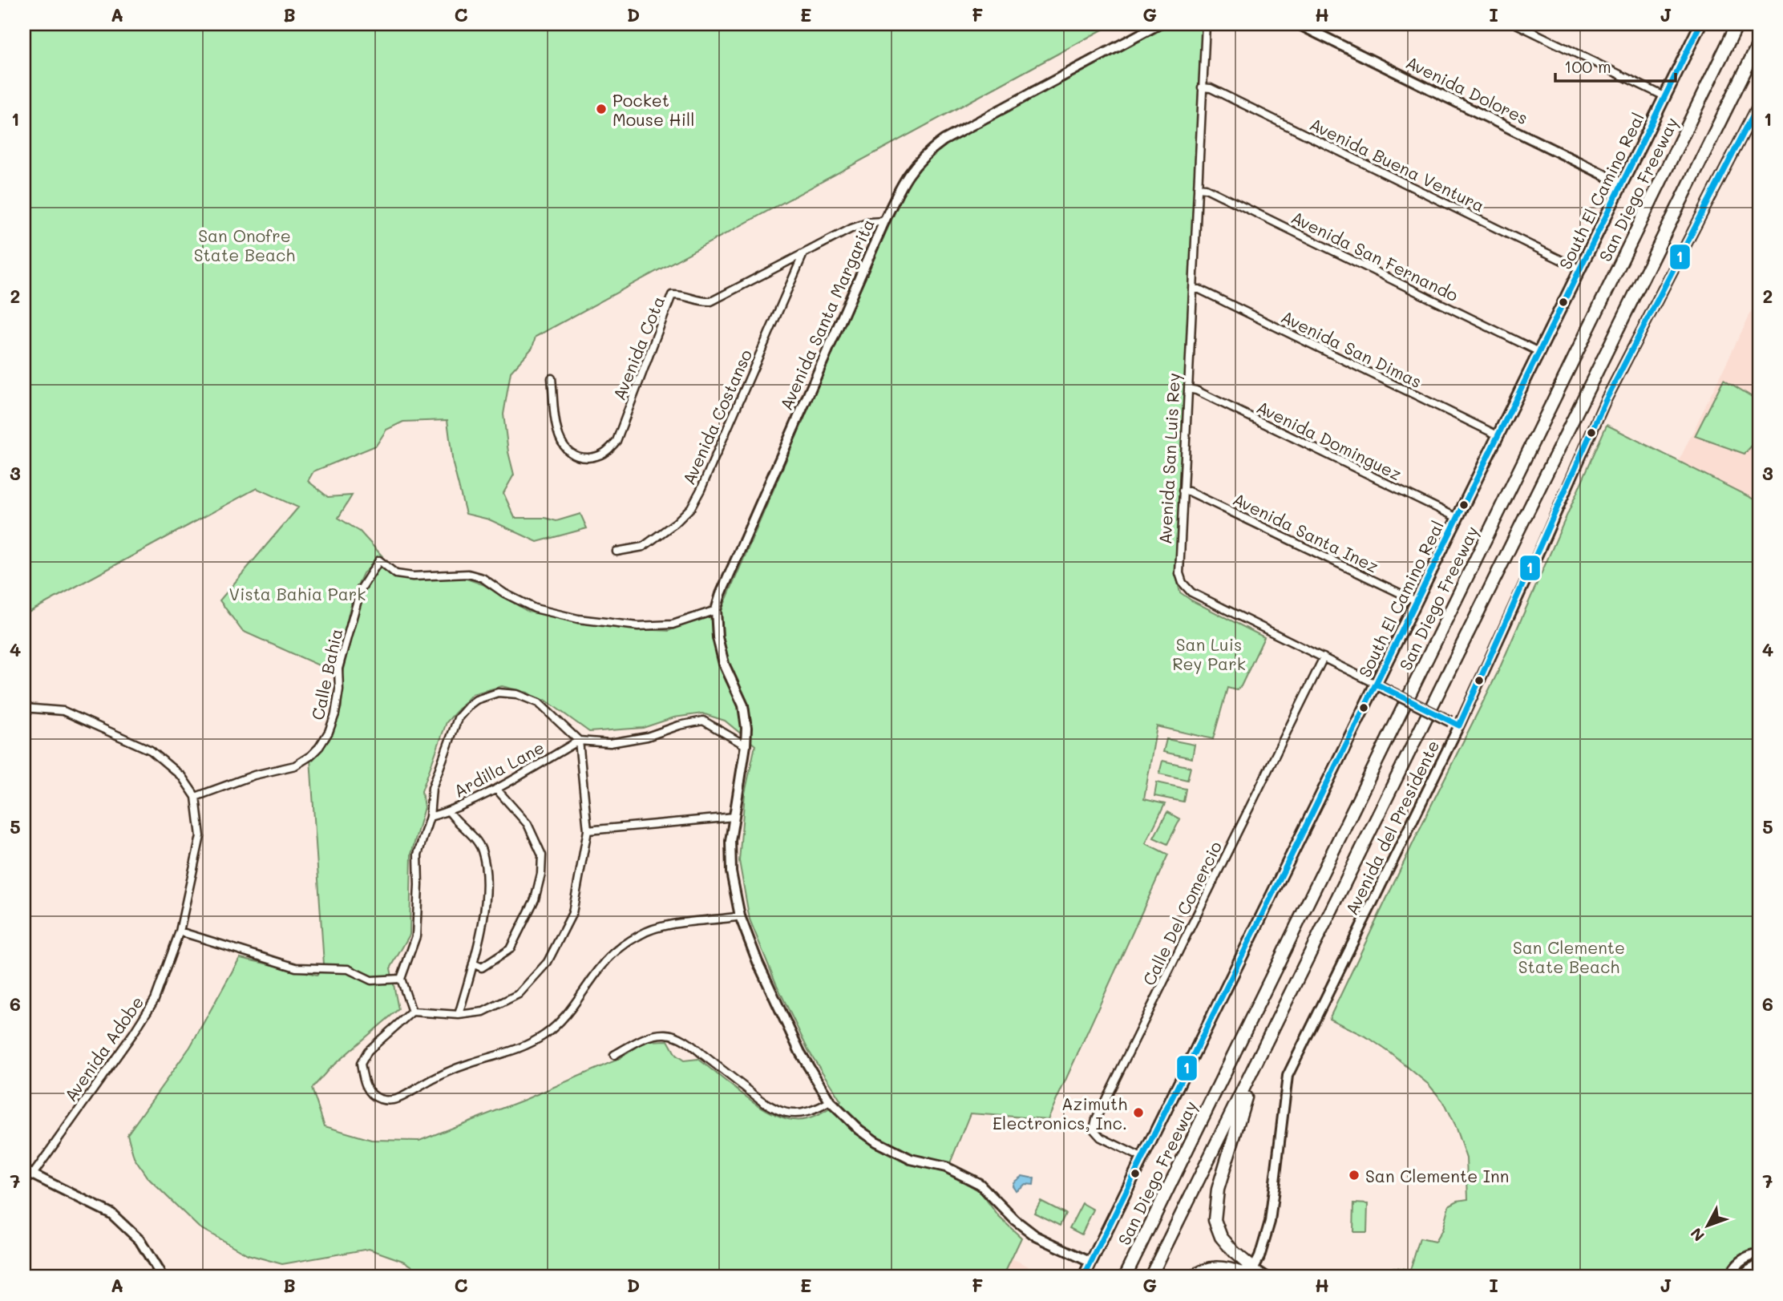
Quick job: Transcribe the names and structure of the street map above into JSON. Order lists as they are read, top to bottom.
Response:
{
  "streets": {
    "highway": ["San Diego Freeway"],
    "main road": ["South El Camino Real"],
    "street": [
      "Avenida Dolores",
      "Avenida Buena Ventura",
      "Avenida San Fernando",
      "Avenida Santa Margarita",
      "Avenida Cota",
      "Avenida San Dimas",
      "Avenida Costanso",
      "Avenida Dominguez",
      "Avenida San Luis Rey",
      "Avenida Santa Inez",
      "Calle Bahia",
      "Ardilla Lane",
      "Avenida del Presidente",
      "Calle Del Comercio",
      "Avenida Adobe"
    ]
  },
  "crossings": [
    ["Avenida Dolores", "South El Camino Real"],
    ["Avenida Buena Ventura", "South El Camino Real"],
    ["Avenida Buena Ventura", "Avenida San Luis Rey"],
    ["South El Camino Real", "Avenida San Fernando"],
    ["South El Camino Real", "Avenida Santa Margarita"],
    ["South El Camino Real", "Avenida San Dimas"],
    ["South El Camino Real", "Avenida Dominguez"],
    ["South El Camino Real", "Avenida San Luis Rey"],
    ["South El Camino Real", "Avenida Santa Inez"],
    ["South El Camino Real", "Calle Del Comercio"],
    ["Avenida San Fernando", "Avenida San Luis Rey"],
    ["Avenida Santa Margarita", "Avenida Cota"],
    ["Avenida Santa Margarita", "Calle Bahia"],
    ["Avenida Cota", "Avenida Costanso"],
    ["Avenida San Dimas", "Avenida San Luis Rey"],
    ["Avenida Dominguez", "Avenida San Luis Rey"],
    ["Avenida San Luis Rey", "Avenida Santa Inez"],
    ["Avenida San Luis Rey", "Avenida del Presidente"],
    ["Avenida San Luis Rey", "Calle Del Comercio"],
    ["Calle Bahia", "Avenida Adobe"]
  ],
  "parks": [
    "San Onofre State Beach",
    "Vista Bahia Park",
    "San Luis Rey Park",
    "San Clemente State Beach"
  ],
  "places": ["Pocket Mouse Hill", "Azimuth Electronics, Inc.", "San Clemente Inn"],
  "lines": ["transit line 1"],
  "scale_bar": "100 m",
  "north": "bottom left",
  "grid": {
    "columns": [
      "A",
      "B",
      "C",
      "D",
      "E",
      "F",
      "G",
      "H",
      "I",
      "J"
    ],
    "rows": [
      "1",
      "2",
      "3",
      "4",
      "5",
      "6",
      "7"
    ]
  }
}
